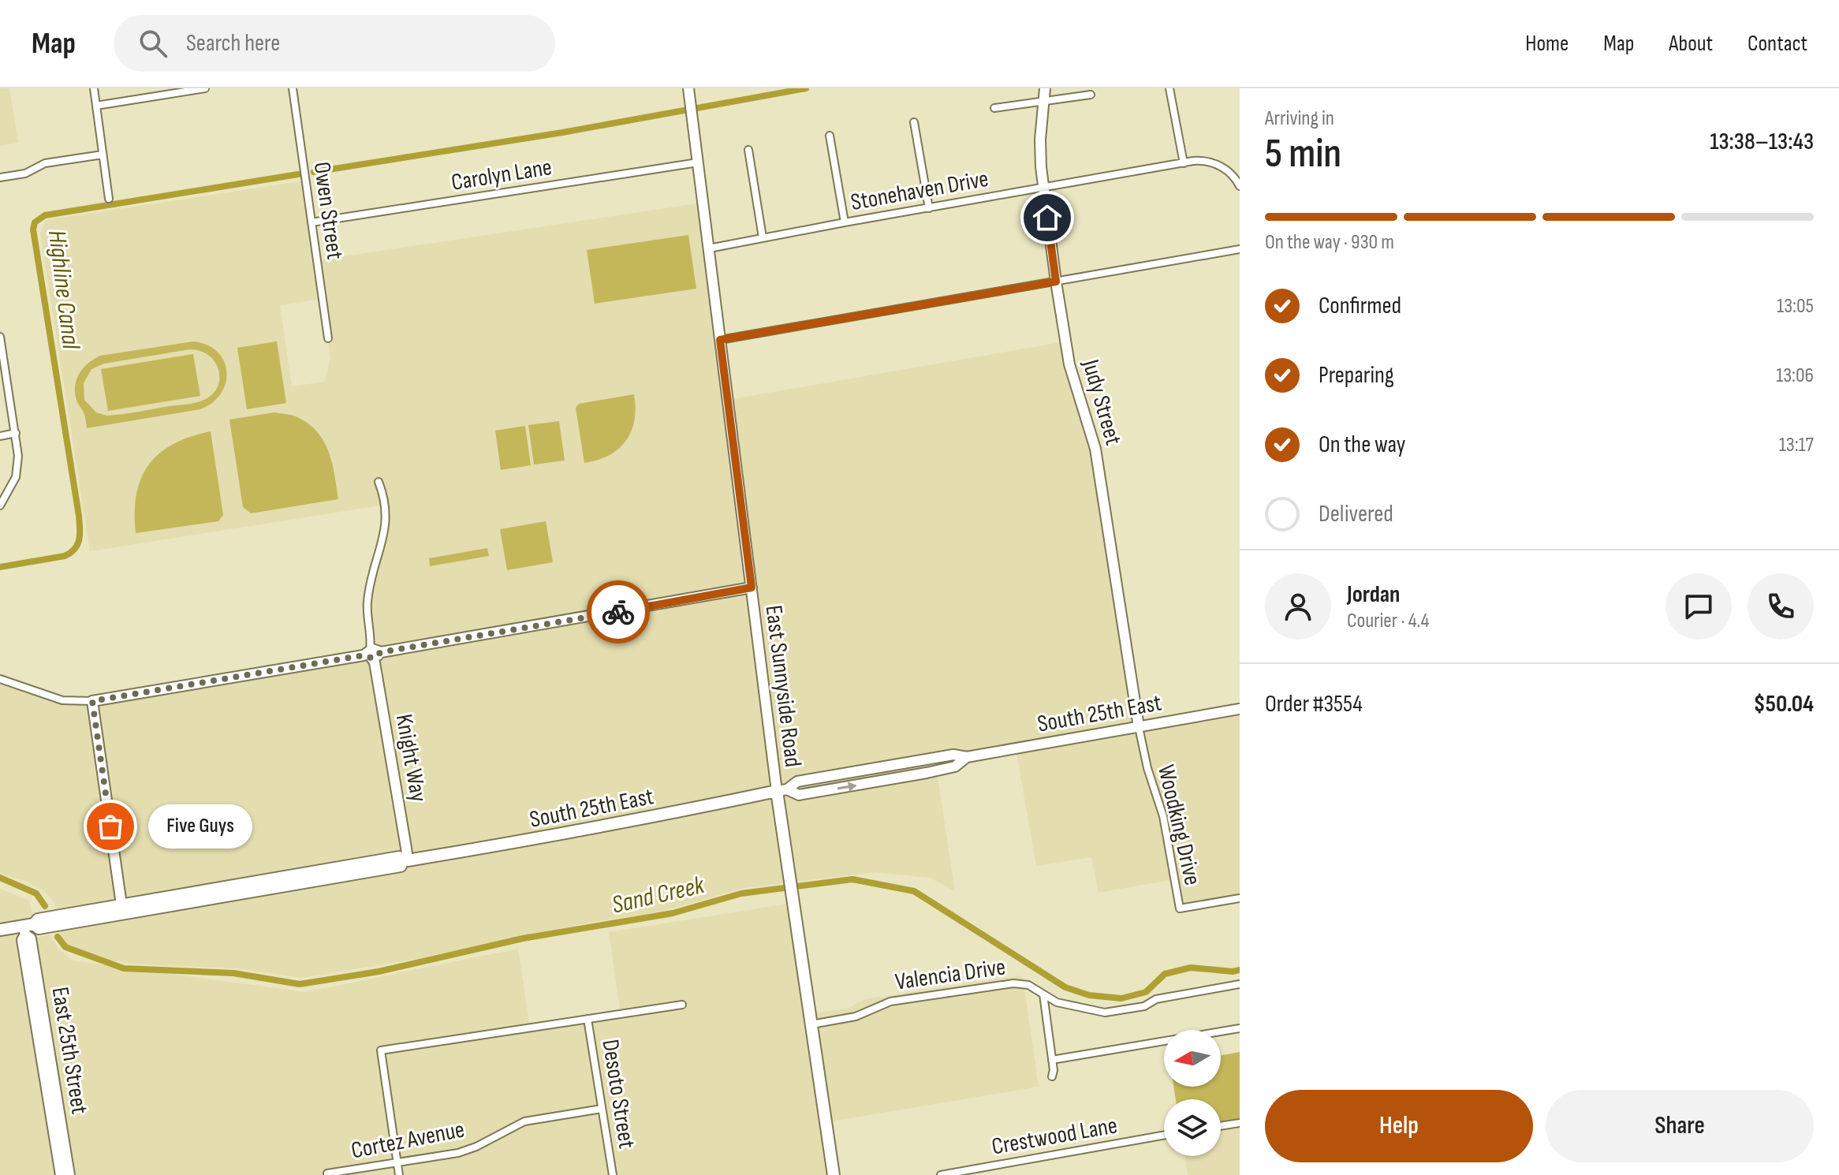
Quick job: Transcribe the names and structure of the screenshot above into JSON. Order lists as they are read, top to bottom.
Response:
{
  "streets": {
    "main road": ["East Sunnyside Road", "South 25th East"],
    "street": [
      "Carolyn Lane",
      "Stonehaven Drive",
      "Owen Street",
      "Judy Street",
      "Knight Way",
      "Woodking Drive",
      "Valencia Drive",
      "East 25th Street",
      "Desoto Street",
      "Crestwood Lane",
      "Cortez Avenue"
    ]
  },
  "crossings": [
    ["Carolyn Lane", "Owen Street"],
    ["Carolyn Lane", "East Sunnyside Road"],
    ["Stonehaven Drive", "Judy Street"],
    ["Stonehaven Drive", "East Sunnyside Road"],
    ["Judy Street", "South 25th East"],
    ["Judy Street", "Woodking Drive"],
    ["East Sunnyside Road", "South 25th East"],
    ["East Sunnyside Road", "Valencia Drive"],
    ["South 25th East", "Knight Way"],
    ["South 25th East", "Woodking Drive"],
    ["South 25th East", "East 25th Street"],
    ["Desoto Street", "Cortez Avenue"]
  ],
  "water": ["Highline Canal", "Sand Creek"],
  "places": ["Five Guys"],
  "north": "left",
  "page": {
    "header": "Map",
    "search": "Search here",
    "nav": [
      "Home",
      "Map",
      "About",
      "Contact"
    ],
    "heading": ["5 min", "Arriving in", "13:38–13:43"],
    "panel": [
      "Jordan",
      "Courier · 4.4",
      "Order #3554",
      "$50.04"
    ],
    "bar": "On the way · 930 m",
    "list": [
      ["Confirmed", "13:05"],
      ["Preparing", "13:06"],
      ["On the way", "13:17"],
      "Delivered"
    ],
    "bubble": "Five Guys",
    "buttons": ["Help", "Share"]
  }
}
